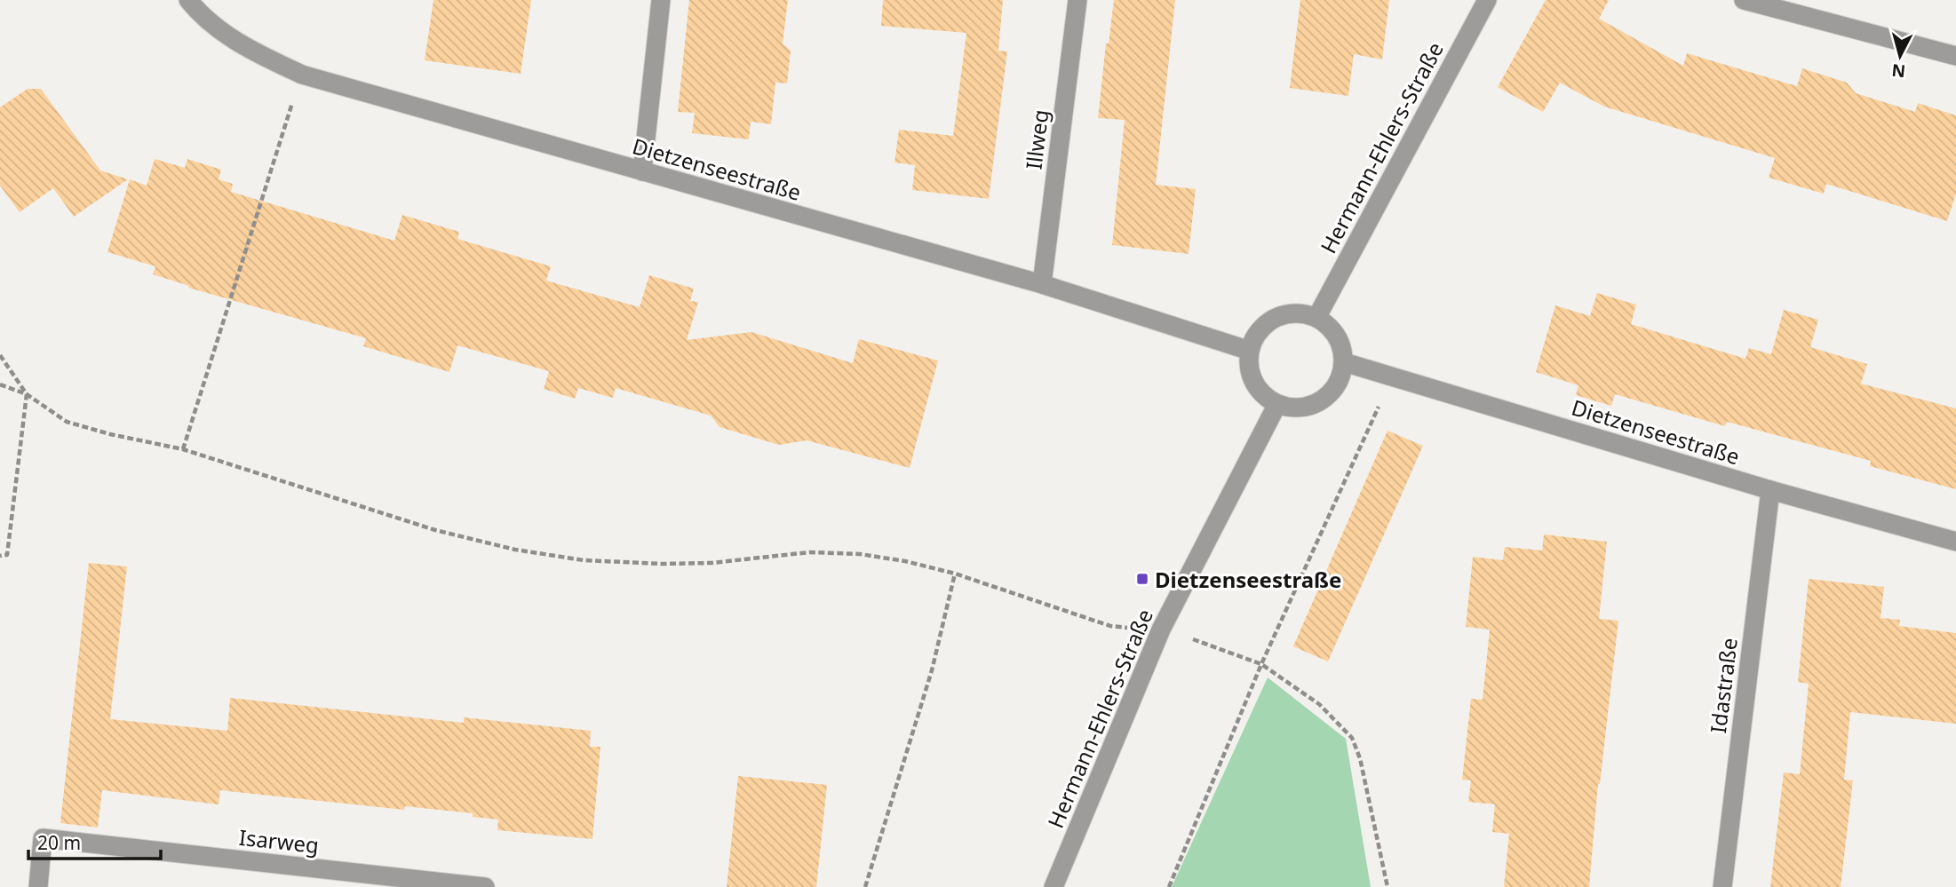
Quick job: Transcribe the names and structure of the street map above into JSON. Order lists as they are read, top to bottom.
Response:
{
  "streets": {
    "street": [
      "Illweg",
      "Hermann-Ehlers-Straße",
      "Dietzenseestraße",
      "Idastraße",
      "Isarweg"
    ]
  },
  "crossings": [
    ["Illweg", "Dietzenseestraße"],
    ["Hermann-Ehlers-Straße", "Dietzenseestraße"],
    ["Dietzenseestraße", "Idastraße"]
  ],
  "places": {
    "transit": ["Dietzenseestraße"]
  },
  "scale_bar": "20 m",
  "north": "bottom"
}
